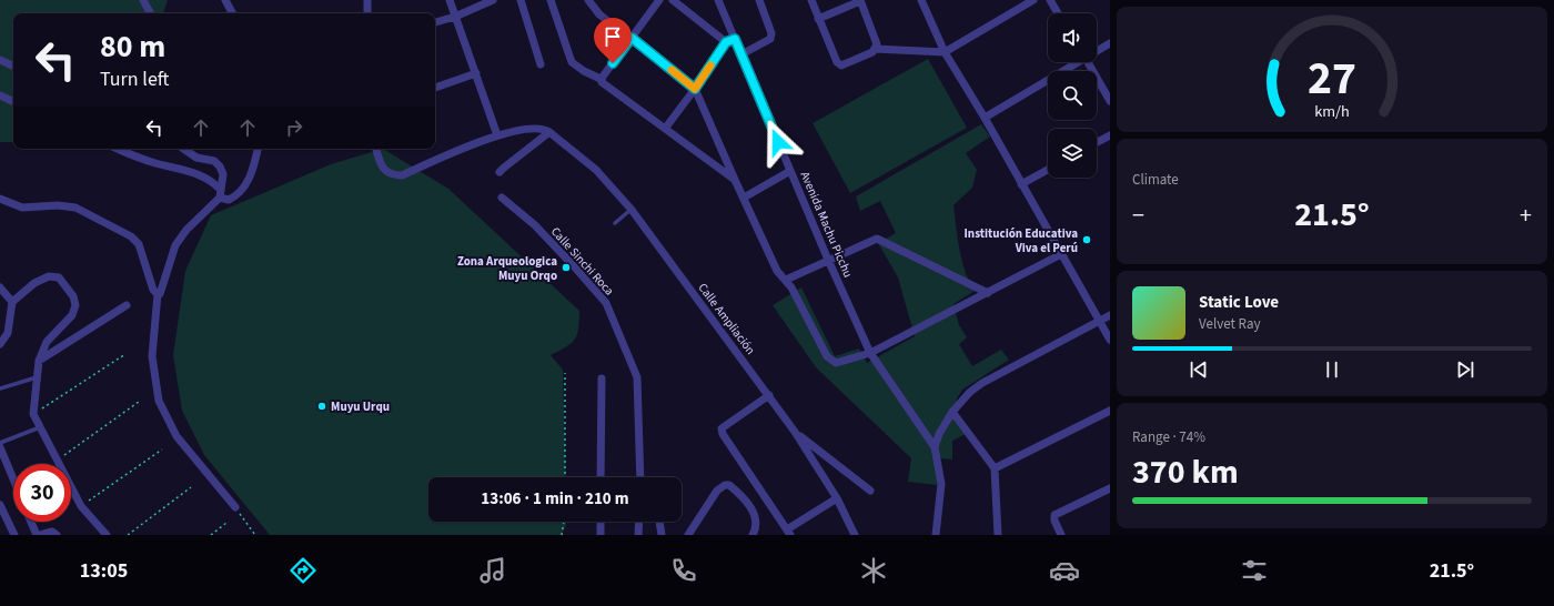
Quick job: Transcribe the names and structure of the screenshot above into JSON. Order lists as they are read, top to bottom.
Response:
{
  "streets": {
    "street": ["Avenida Machu Picchu", "Calle Sinchi Roca", "Calle Ampliación"]
  },
  "places": ["Institución Educativa Viva el Perú", "Zona Arqueologica Muyu Orqo", "Muyu Urqu"],
  "page": {
    "turn": ["80 m", "Turn left"],
    "tile": [
      "Climate",
      ["Range · 74%", "370 km"]
    ],
    "heat": ["−", "21.5°", "+"],
    "song": ["Static Love", "Velvet Ray"],
    "limit": "30",
    "trip": "13:06 · 1 min · 210 m",
    "tabs": ["13:05", "21.5°"],
    "gauge": ["27", "km/h"]
  }
}
